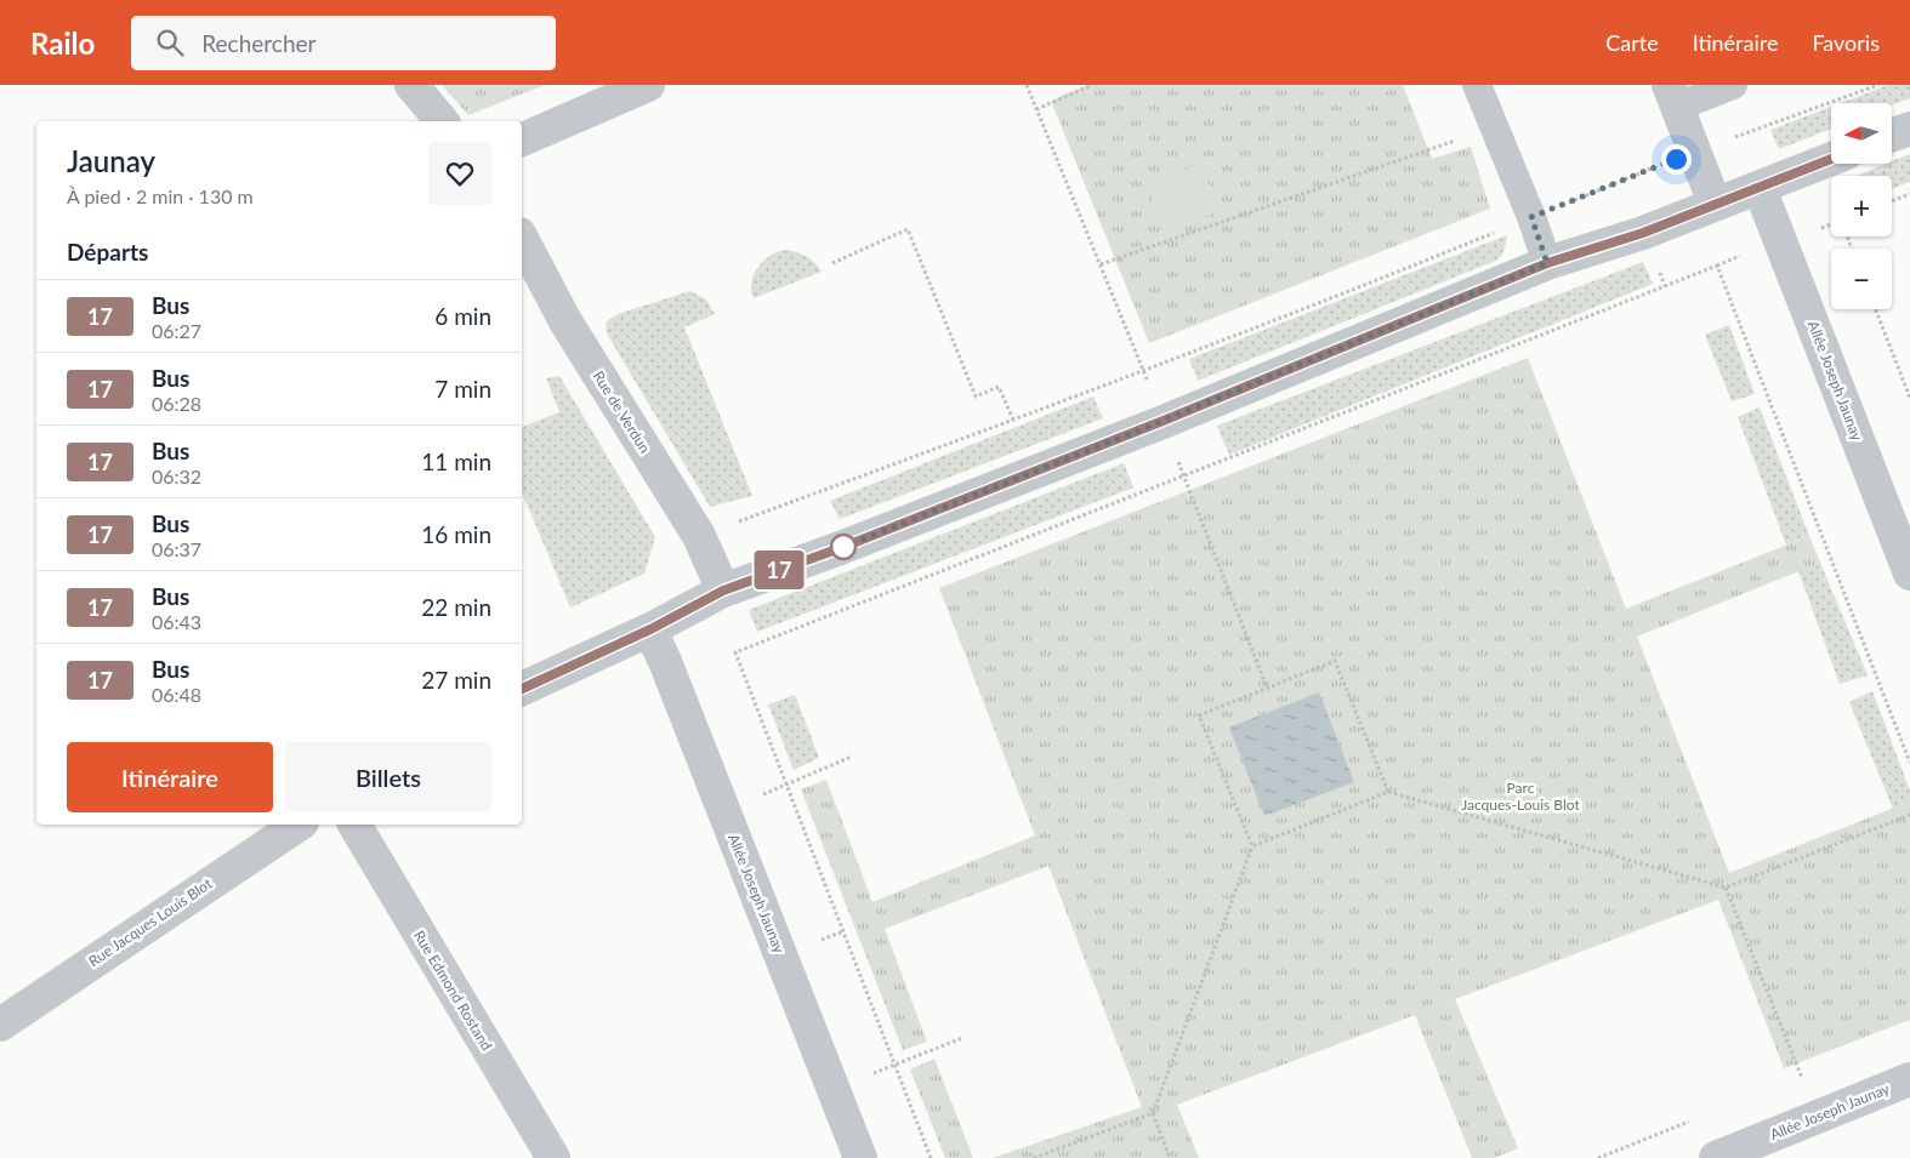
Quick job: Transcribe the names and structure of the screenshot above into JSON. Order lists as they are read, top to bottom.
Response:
{
  "streets": {
    "street": [
      "Allée Joseph Jaunay",
      "Rue de Verdun",
      "Rue Jacques Louis Blot",
      "Rue Edmond Rostand"
    ]
  },
  "parks": ["Parc Jacques-Louis Blot"],
  "lines": ["bus line 17"],
  "north": "left",
  "page": {
    "header": "Railo",
    "search": "Rechercher",
    "nav": ["Carte", "Itinéraire", "Favoris"],
    "on_map": "17",
    "map_buttons": ["+", "−"],
    "heading": [
      ["Jaunay", "À pied · 2 min · 130 m"],
      "Départs"
    ],
    "list": [
      {
        "mark": "17",
        "name": "Bus",
        "note": "06:27",
        "value": "6 min"
      },
      {
        "mark": "17",
        "name": "Bus",
        "note": "06:28",
        "value": "7 min"
      },
      {
        "mark": "17",
        "name": "Bus",
        "note": "06:32",
        "value": "11 min"
      },
      {
        "mark": "17",
        "name": "Bus",
        "note": "06:37",
        "value": "16 min"
      },
      {
        "mark": "17",
        "name": "Bus",
        "note": "06:43",
        "value": "22 min"
      },
      {
        "mark": "17",
        "name": "Bus",
        "note": "06:48",
        "value": "27 min"
      }
    ],
    "buttons": ["Itinéraire", "Billets"]
  }
}
